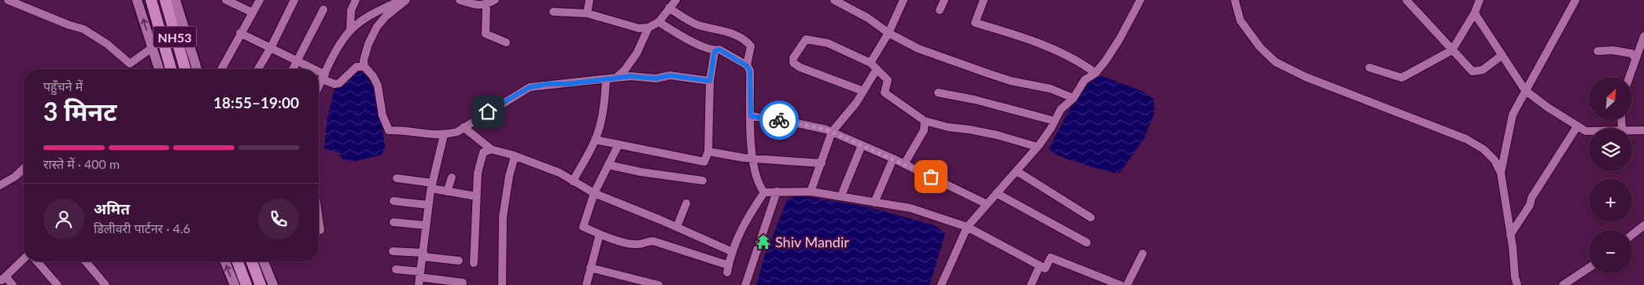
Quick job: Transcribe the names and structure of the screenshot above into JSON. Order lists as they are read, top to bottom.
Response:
{
  "streets": {
    "highway": ["NH53"]
  },
  "places": {
    "temple": ["Shiv Mandir"]
  },
  "north": "top right",
  "page": {
    "heading": ["3 मिनट", "पहुँचने में", "18:55–19:00"],
    "panel": ["अमित", "डिलीवरी पार्टनर · 4.6"],
    "map_buttons": ["+", "−"],
    "bar": "रास्ते में · 400 m"
  }
}
